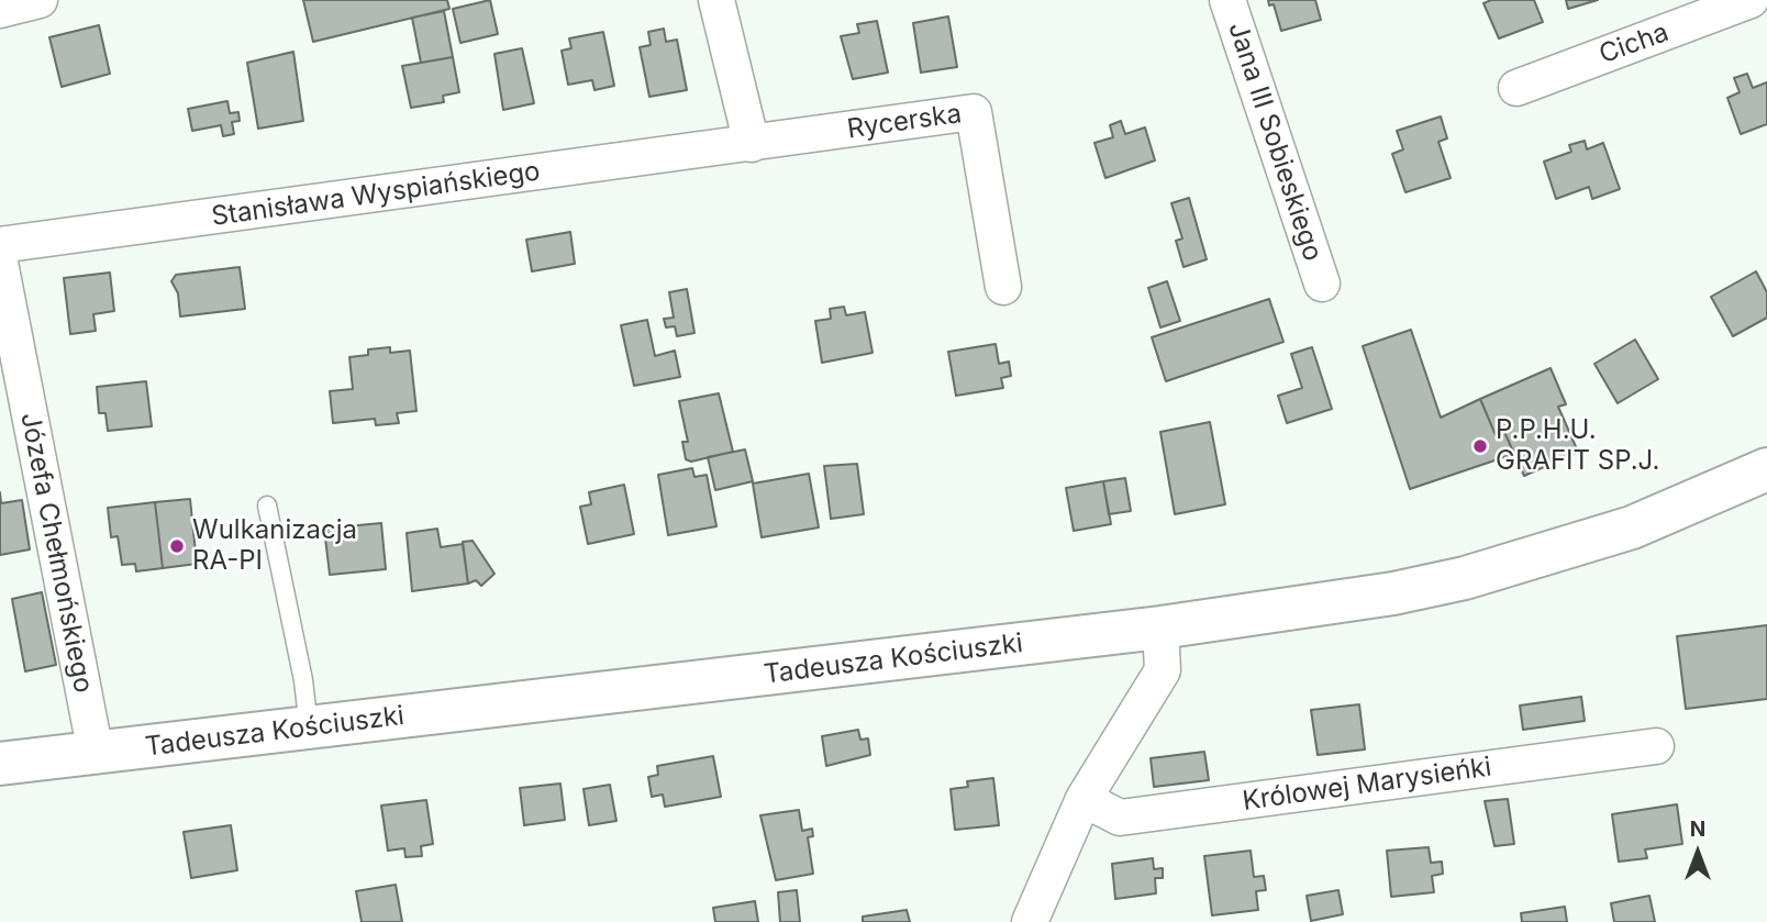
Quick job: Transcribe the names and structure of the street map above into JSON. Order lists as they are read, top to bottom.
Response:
{
  "streets": {
    "main road": ["Tadeusza Kościuszki"],
    "street": [
      "Cicha",
      "Rycerska",
      "Jana III Sobieskiego",
      "Stanisława Wyspiańskiego",
      "Józefa Chełmońskiego",
      "Królowej Marysieńki"
    ]
  },
  "crossings": [
    ["Rycerska", "Stanisława Wyspiańskiego"],
    ["Józefa Chełmońskiego", "Tadeusza Kościuszki"]
  ],
  "places": ["P.P.H.U. GRAFIT SP.J.", "Wulkanizacja RA-PI"],
  "north": "top"
}
